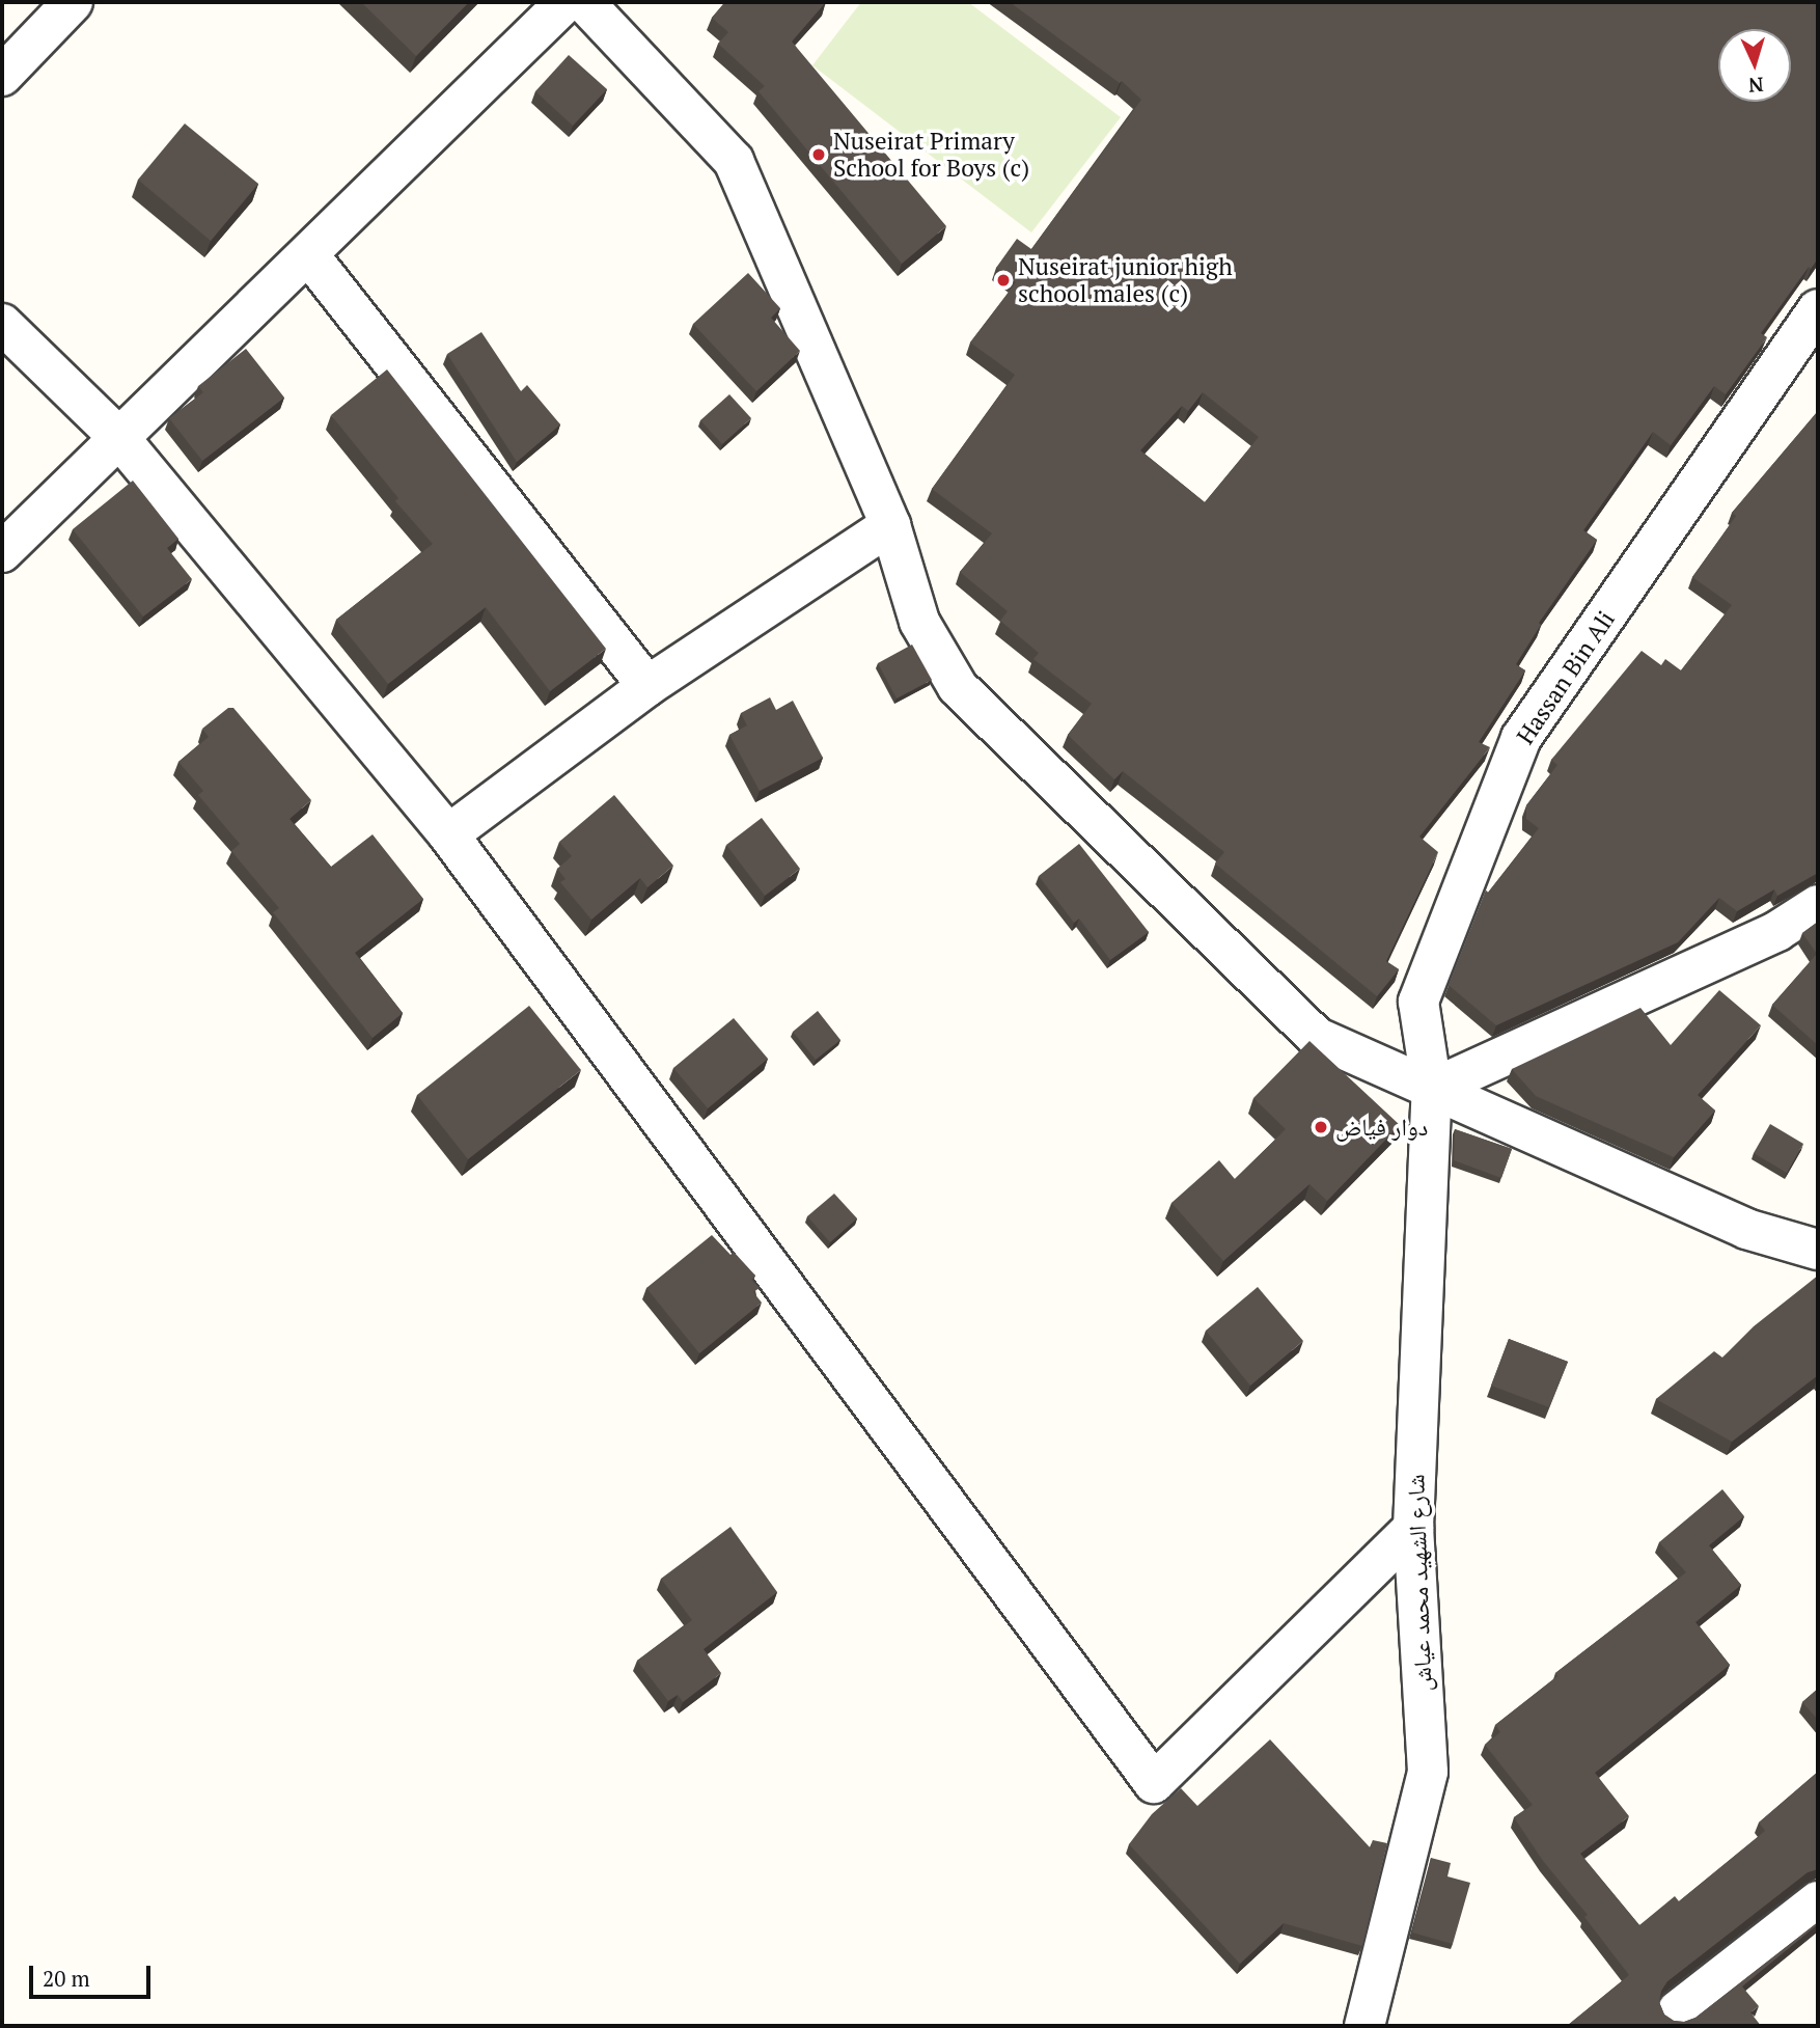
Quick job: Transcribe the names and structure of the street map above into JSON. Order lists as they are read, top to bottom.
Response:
{
  "streets": {
    "street": ["Hassan Bin Ali", "شارع الشهيد محمد عياش"]
  },
  "crossings": [
    ["Hassan Bin Ali", "شارع الشهيد محمد عياش"]
  ],
  "places": ["Nuseirat Primary School for Boys (c)", "Nuseirat junior high school males (c)", "دوار فياض"],
  "scale_bar": "20 m",
  "north": "bottom"
}
